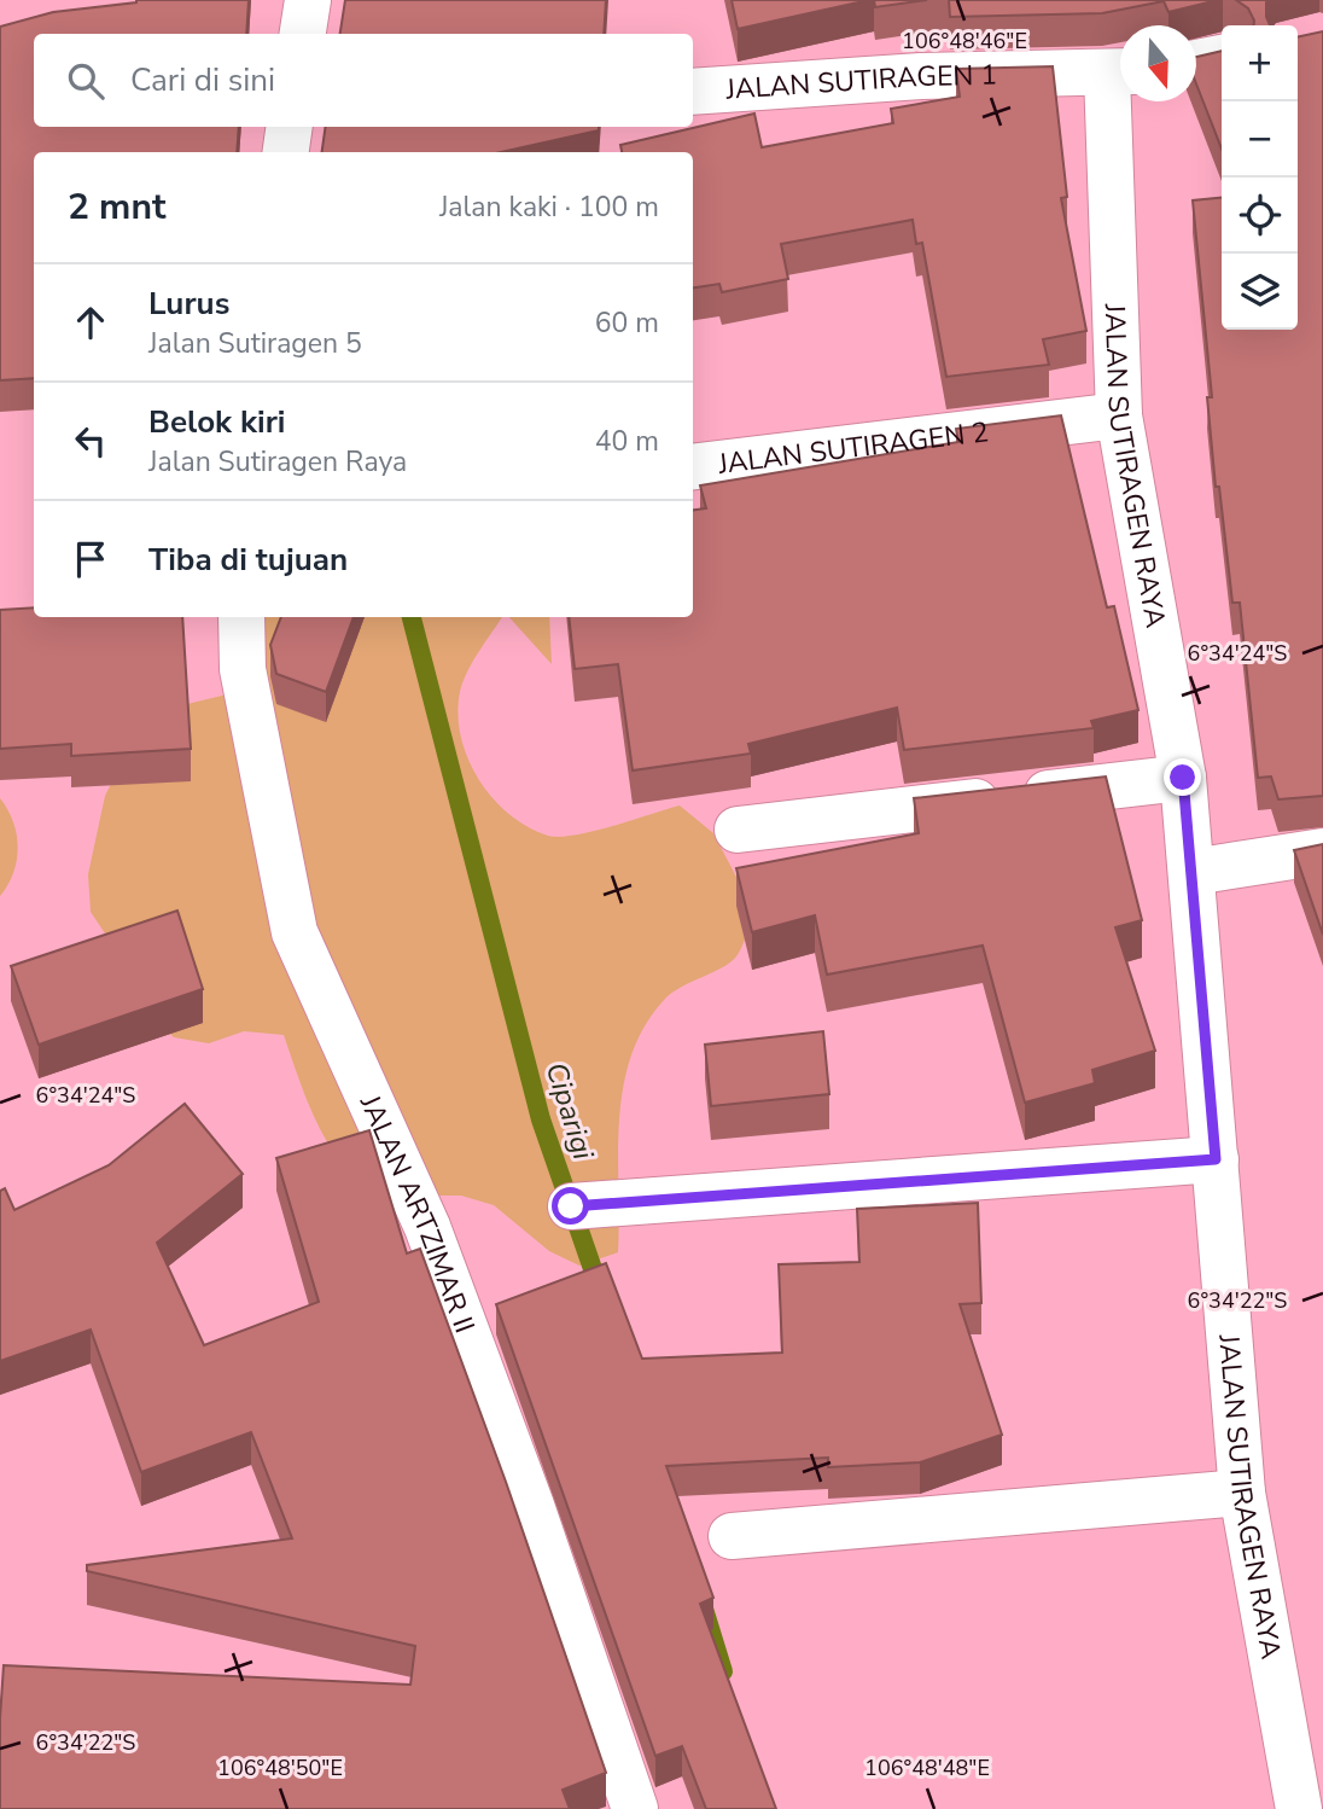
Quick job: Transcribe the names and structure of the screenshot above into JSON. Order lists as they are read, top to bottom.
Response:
{
  "streets": {
    "street": [
      "JALAN SUTIRAGEN 1",
      "JALAN SUTIRAGEN 2",
      "JALAN SUTIRAGEN RAYA",
      "JALAN ARTZIMAR II"
    ]
  },
  "crossings": [
    ["JALAN SUTIRAGEN 1", "JALAN SUTIRAGEN RAYA"],
    ["JALAN SUTIRAGEN 2", "JALAN SUTIRAGEN RAYA"]
  ],
  "water": ["Ciparigi"],
  "north": "bottom",
  "page": {
    "map_buttons": ["+", "−"],
    "search": "Cari di sini",
    "heading": ["2 mnt", "Jalan kaki · 100 m"],
    "list": [
      ["Lurus", "Jalan Sutiragen 5", "60 m"],
      ["Belok kiri", "Jalan Sutiragen Raya", "40 m"],
      "Tiba di tujuan"
    ]
  },
  "coordinates": [
    "106°48'46\"E",
    "6°34'24\"S",
    "6°34'22\"S",
    "106°48'50\"E",
    "106°48'48\"E"
  ]
}
